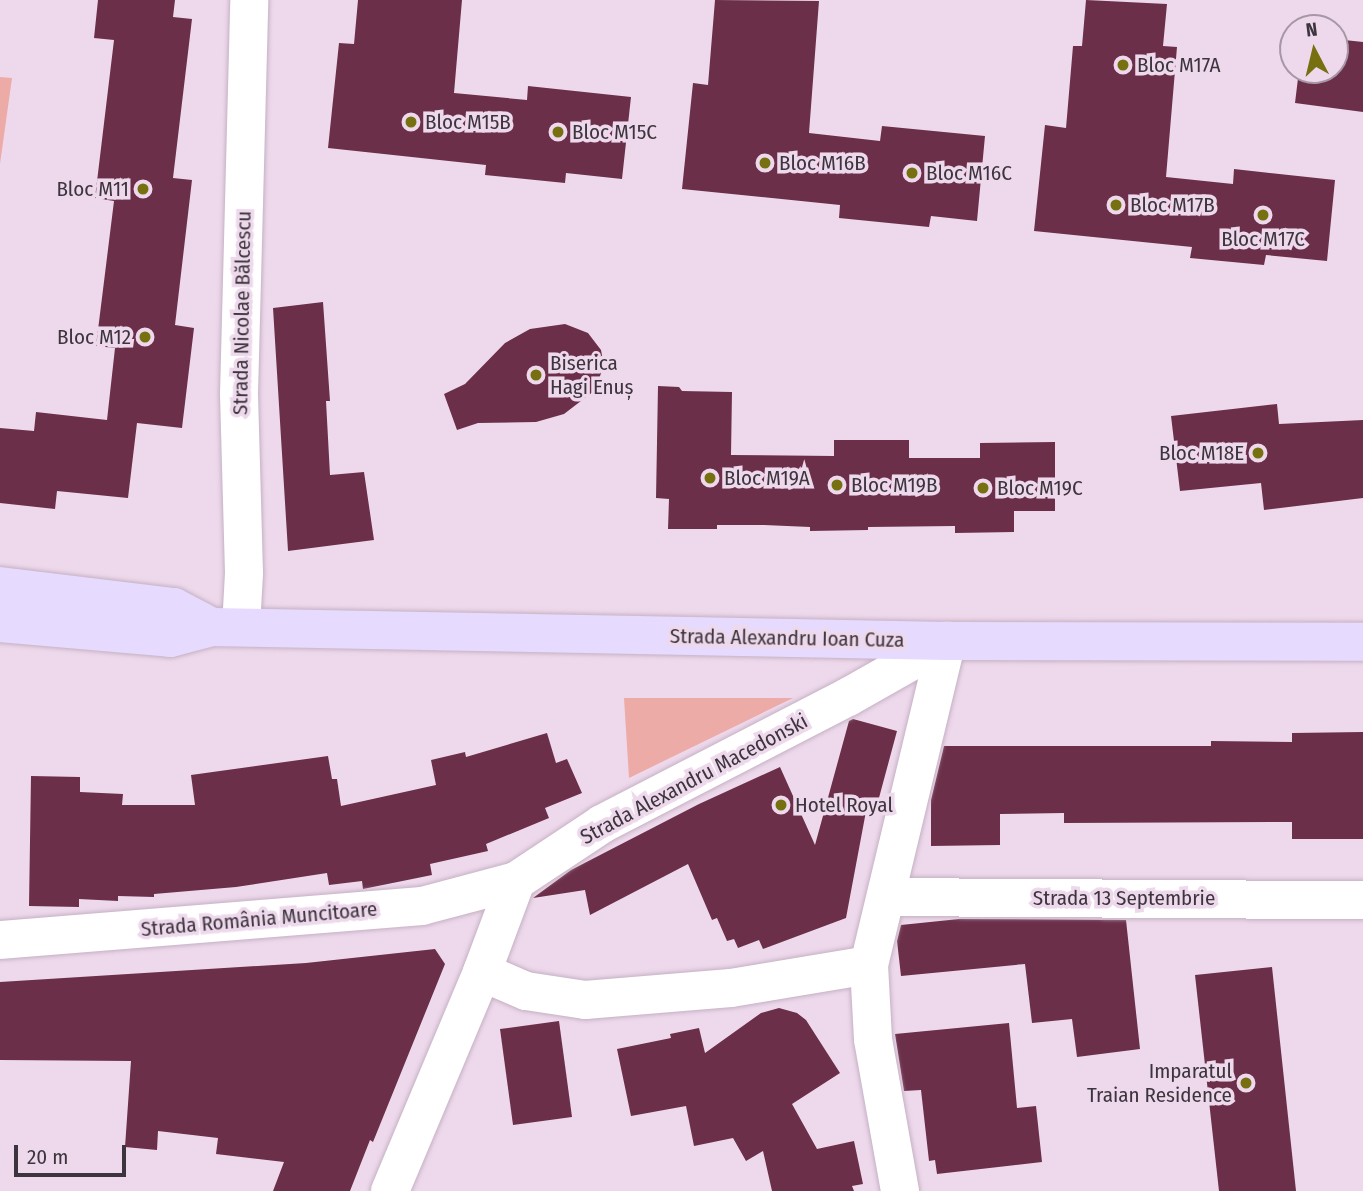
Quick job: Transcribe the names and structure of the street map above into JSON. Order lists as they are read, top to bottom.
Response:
{
  "streets": {
    "main road": ["Strada Alexandru Ioan Cuza"],
    "street": [
      "Strada Nicolae Bălcescu",
      "Strada Alexandru Macedonski",
      "Strada 13 Septembrie",
      "Strada România Muncitoare"
    ]
  },
  "crossings": [
    ["Strada Nicolae Bălcescu", "Strada Alexandru Ioan Cuza"],
    ["Strada Alexandru Ioan Cuza", "Strada Alexandru Macedonski"],
    ["Strada Alexandru Macedonski", "Strada România Muncitoare"]
  ],
  "places": [
    "Bloc M17A",
    "Bloc M15B",
    "Bloc M15C",
    "Bloc M16B",
    "Bloc M16C",
    "Bloc M11",
    "Bloc M17B",
    "Bloc M17C",
    "Bloc M12",
    "Biserica Hagi Enuș",
    "Bloc M18E",
    "Bloc M19A",
    "Bloc M19B",
    "Bloc M19C",
    "Hotel Royal",
    "Imparatul Traian Residence"
  ],
  "scale_bar": "20 m",
  "north": "top"
}
